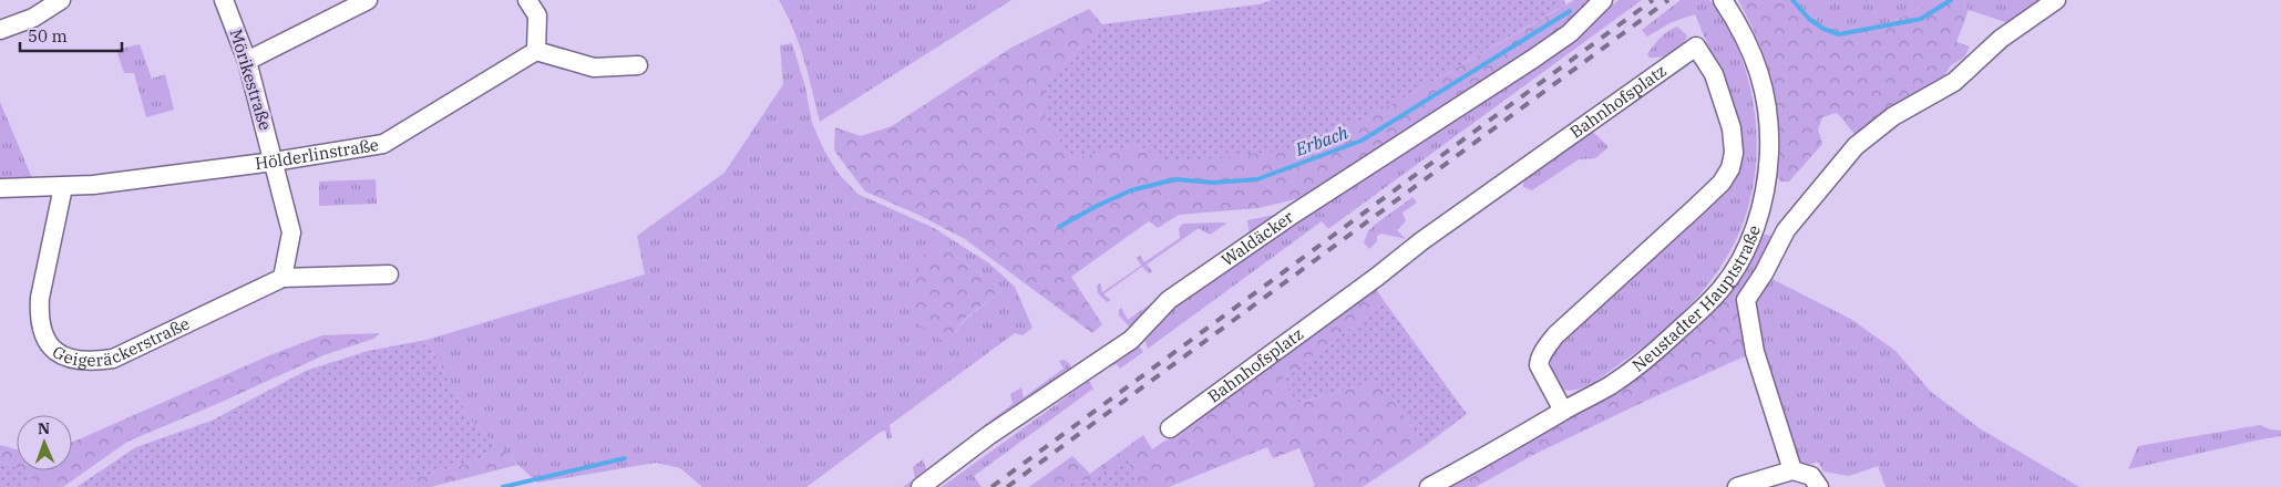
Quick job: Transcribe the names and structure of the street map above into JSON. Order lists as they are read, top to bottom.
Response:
{
  "streets": {
    "street": [
      "Mörikestraße",
      "Bahnhofsplatz",
      "Hölderlinstraße",
      "Waldäcker",
      "Neustadter Hauptstraße",
      "Geigeräckerstraße"
    ]
  },
  "crossings": [
    ["Mörikestraße", "Hölderlinstraße"],
    ["Bahnhofsplatz", "Neustadter Hauptstraße"],
    ["Hölderlinstraße", "Geigeräckerstraße"]
  ],
  "water": ["Erbach"],
  "scale_bar": "50 m",
  "north": "top"
}
